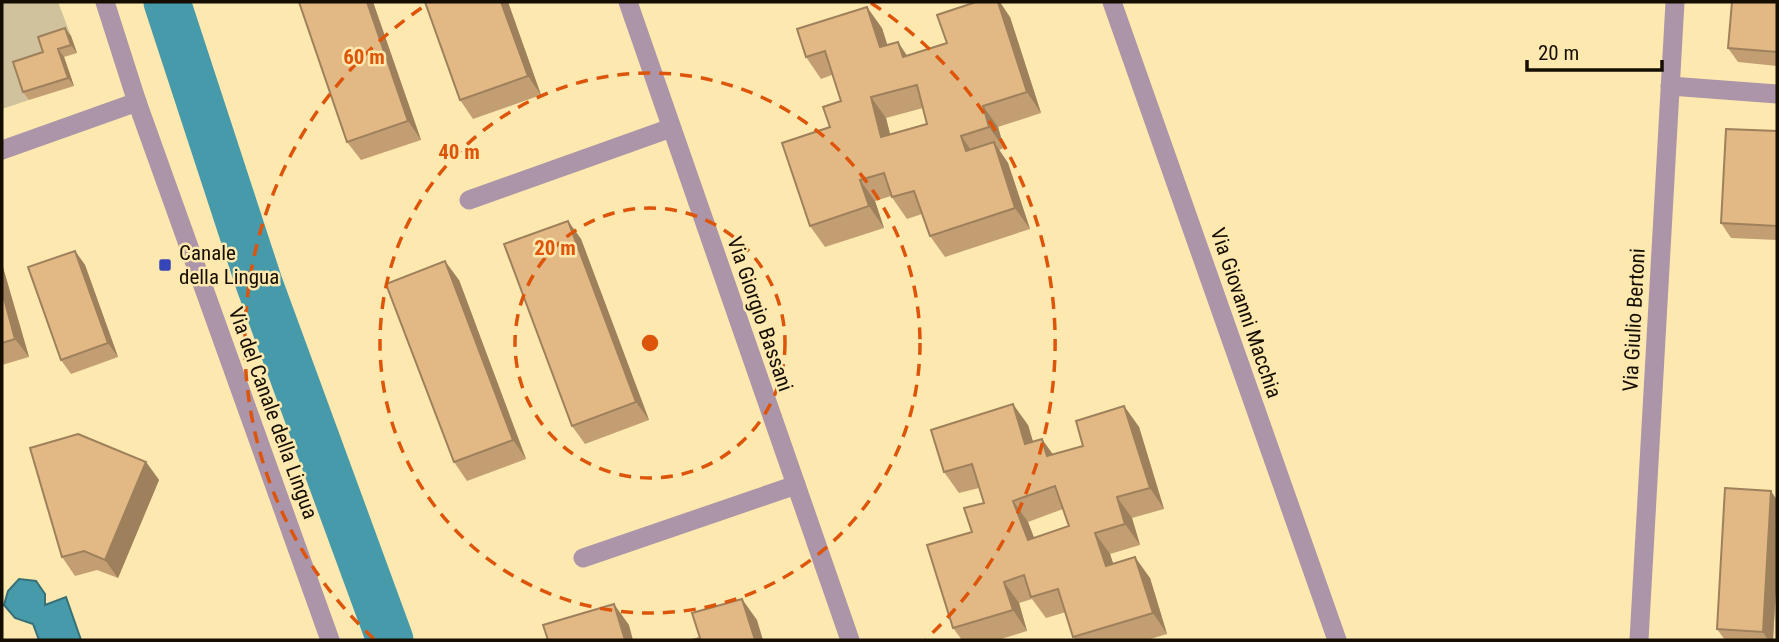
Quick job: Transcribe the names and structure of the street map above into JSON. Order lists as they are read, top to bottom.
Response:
{
  "streets": {
    "street": [
      "Via Giovanni Macchia",
      "Via Giorgio Bassani",
      "Via Giulio Bertoni",
      "Via del Canale della Lingua"
    ]
  },
  "places": {
    "transit": ["Canale della Lingua"]
  },
  "scale_bar": "20 m",
  "rings": ["60 m", "40 m", "20 m"]
}
